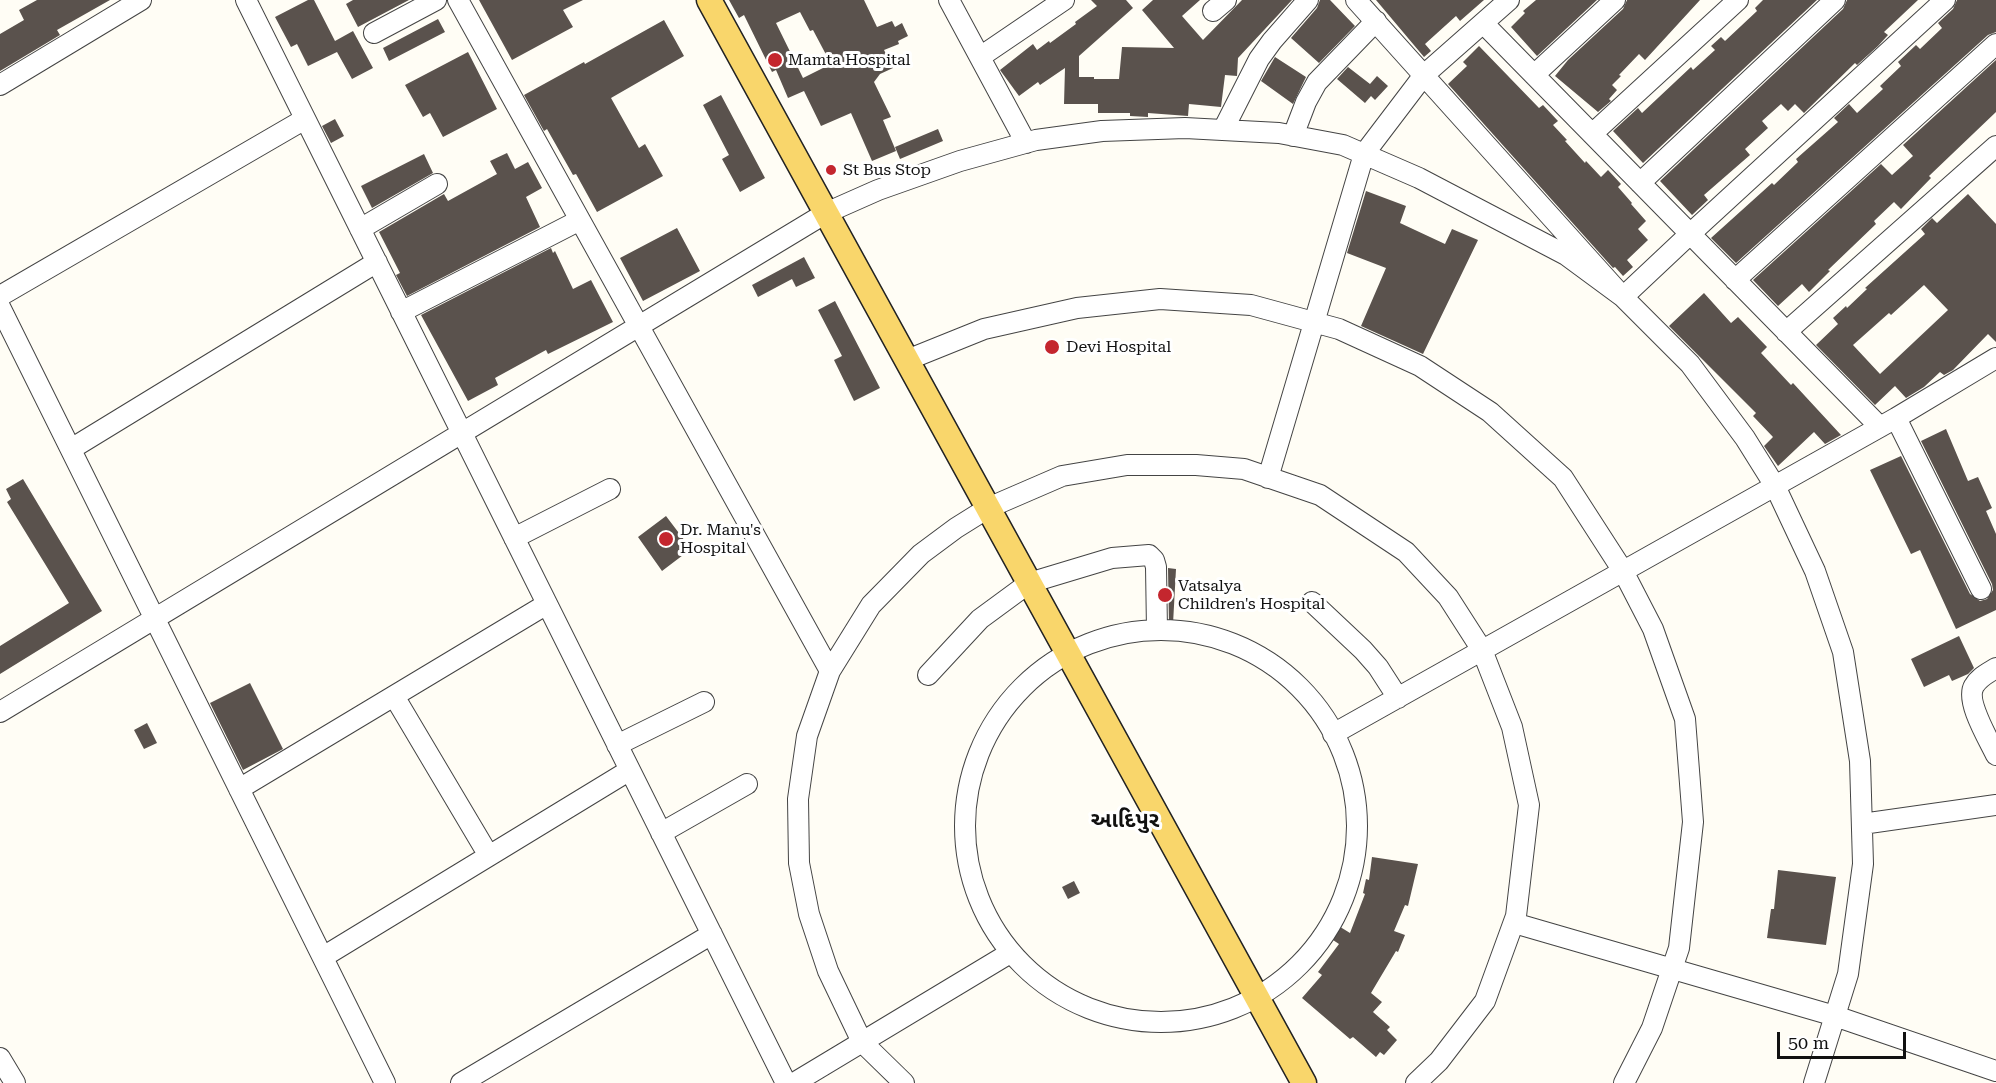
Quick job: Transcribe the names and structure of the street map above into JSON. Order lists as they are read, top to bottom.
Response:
{
  "districts": ["આદિપુર"],
  "places": [
    "Mamta Hospital",
    "St Bus Stop",
    "Devi Hospital",
    "Dr. Manu's Hospital",
    "Vatsalya Children's Hospital"
  ],
  "scale_bar": "50 m"
}
